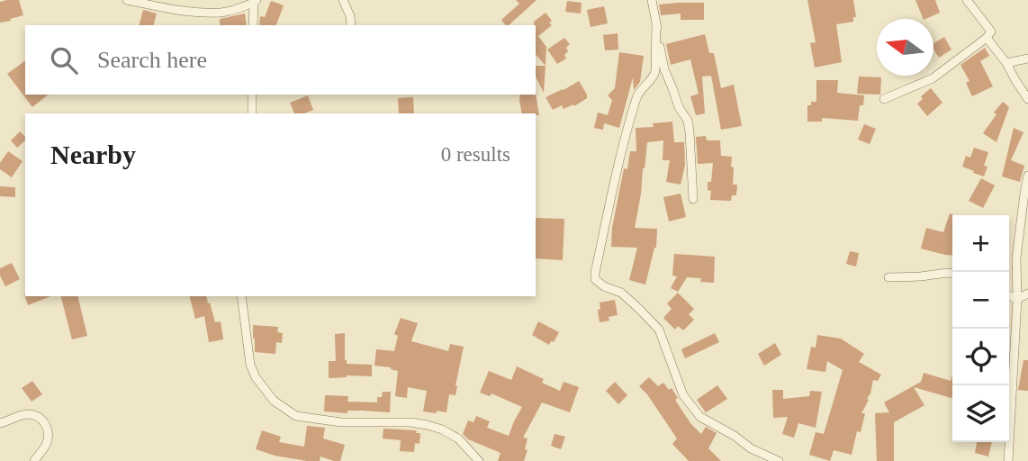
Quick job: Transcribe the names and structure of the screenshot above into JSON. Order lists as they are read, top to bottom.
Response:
{
  "north": "left",
  "page": {
    "search": "Search here",
    "heading": ["Nearby", "0 results"],
    "map_buttons": ["+", "−"]
  }
}
